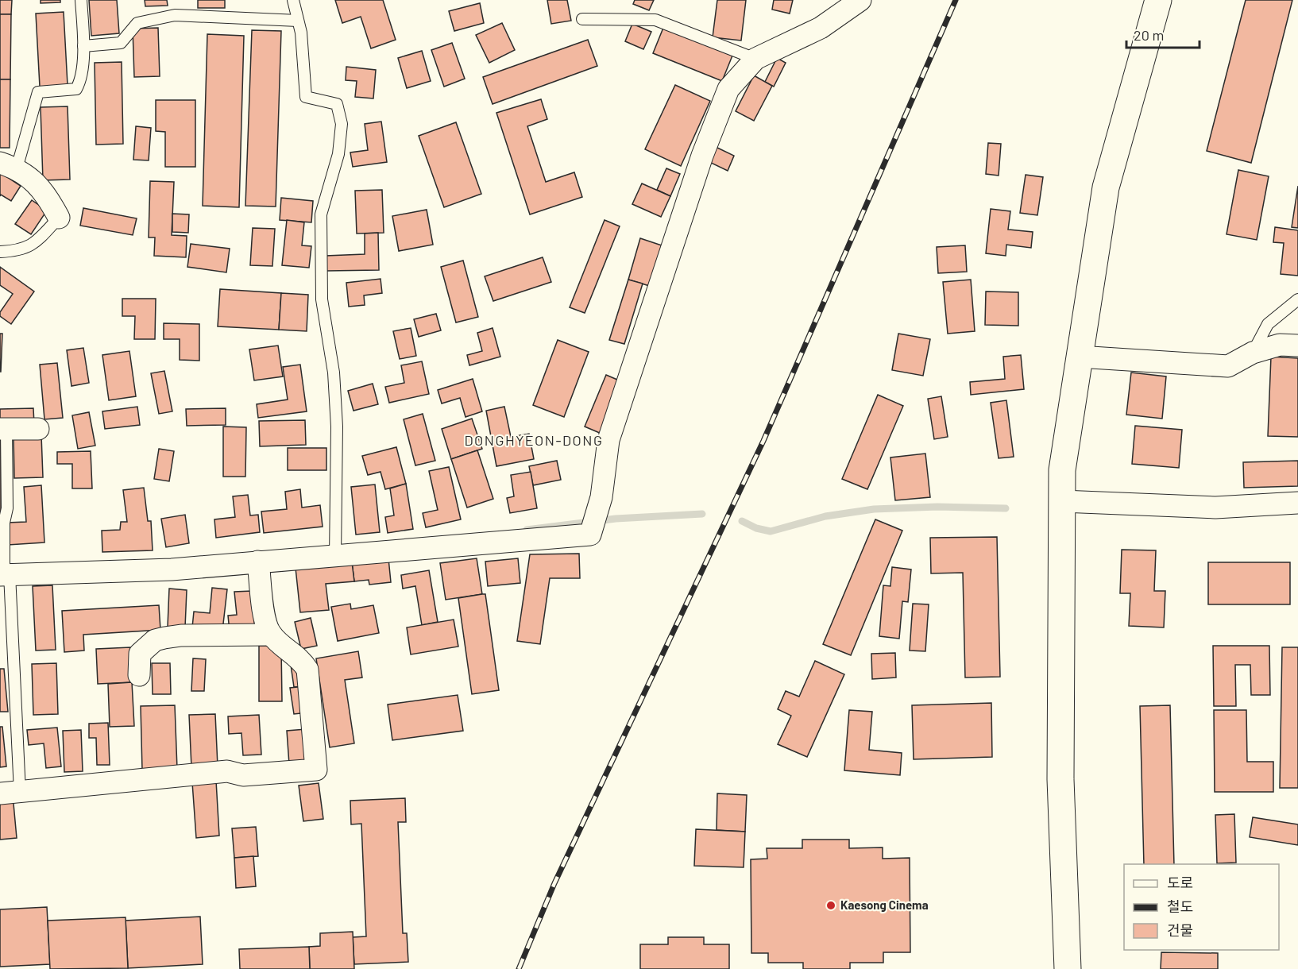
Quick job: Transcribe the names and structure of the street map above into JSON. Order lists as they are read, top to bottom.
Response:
{
  "districts": ["DONGHYEON-DONG"],
  "places": ["Kaesong Cinema"],
  "legend": ["도로", "철도", "건물"],
  "scale_bar": "20 m"
}
